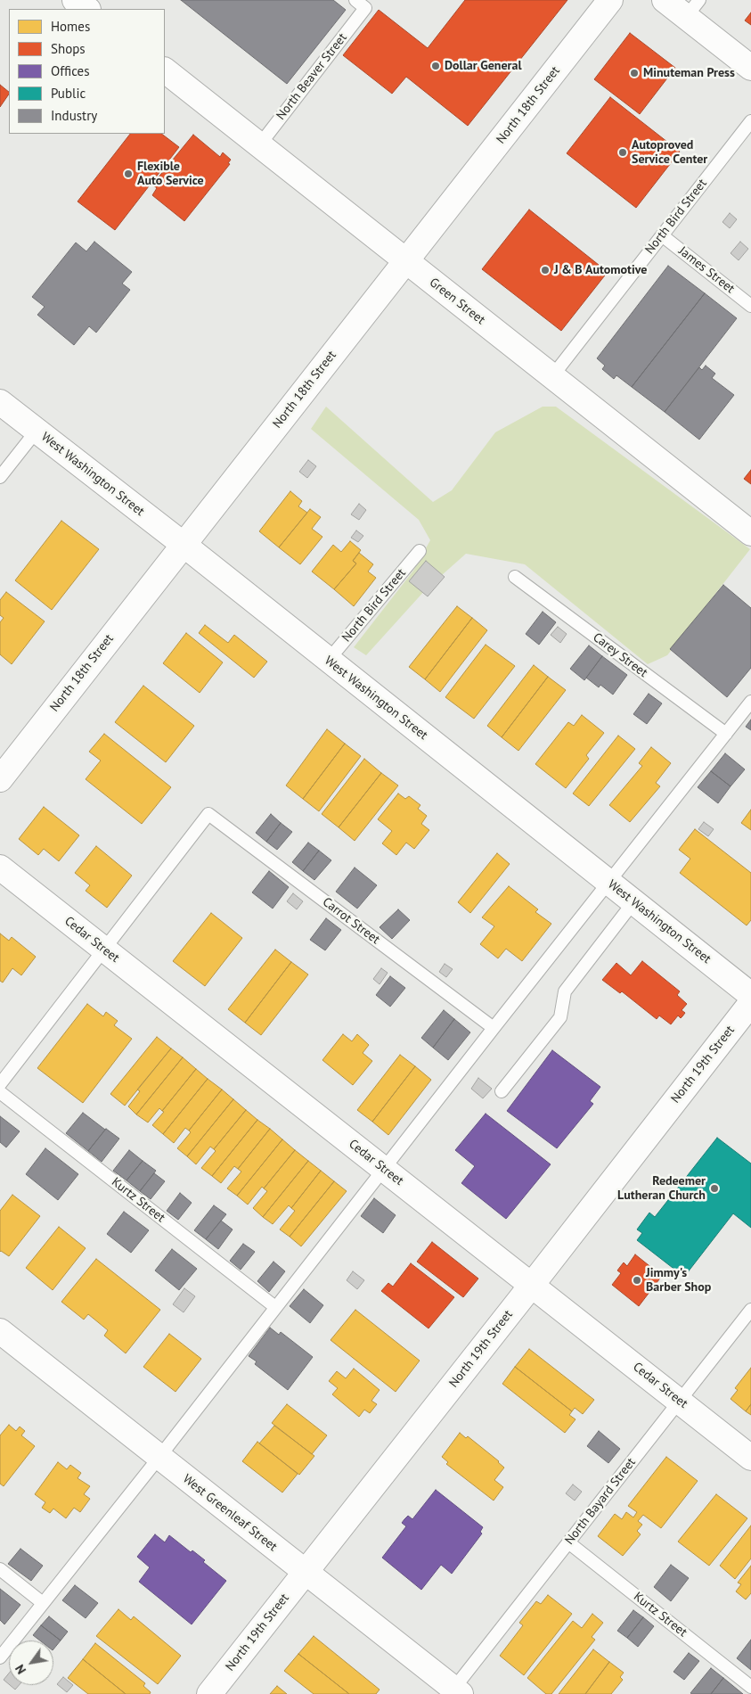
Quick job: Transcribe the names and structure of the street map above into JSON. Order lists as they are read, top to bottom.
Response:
{
  "streets": {
    "street": [
      "North 18th Street",
      "Green Street",
      "West Washington Street",
      "Cedar Street",
      "North 19th Street",
      "West Greenleaf Street"
    ],
    "lane": [
      "North Beaver Street",
      "North Bird Street",
      "James Street",
      "Carey Street",
      "Carrot Street",
      "Kurtz Street",
      "North Bayard Street"
    ]
  },
  "crossings": [
    ["North Beaver Street", "Green Street"],
    ["North 18th Street", "Green Street"],
    ["North 18th Street", "West Washington Street"],
    ["North Bird Street", "James Street"],
    ["North Bird Street", "Green Street"],
    ["North Bird Street", "West Washington Street"],
    ["Carrot Street", "Cedar Street"],
    ["Cedar Street", "North 19th Street"],
    ["Cedar Street", "North Bayard Street"],
    ["North 19th Street", "West Greenleaf Street"],
    ["Kurtz Street", "North Bayard Street"],
    ["North Bayard Street", "West Greenleaf Street"]
  ],
  "places": [
    "Dollar General",
    "Minuteman Press",
    "Autoproved Service Center",
    "Flexible Auto Service",
    "J & B Automotive",
    "Redeemer Lutheran Church",
    "Jimmy's Barber Shop"
  ],
  "legend": [
    "Homes",
    "Shops",
    "Offices",
    "Public",
    "Industry"
  ],
  "north": "bottom left"
}
